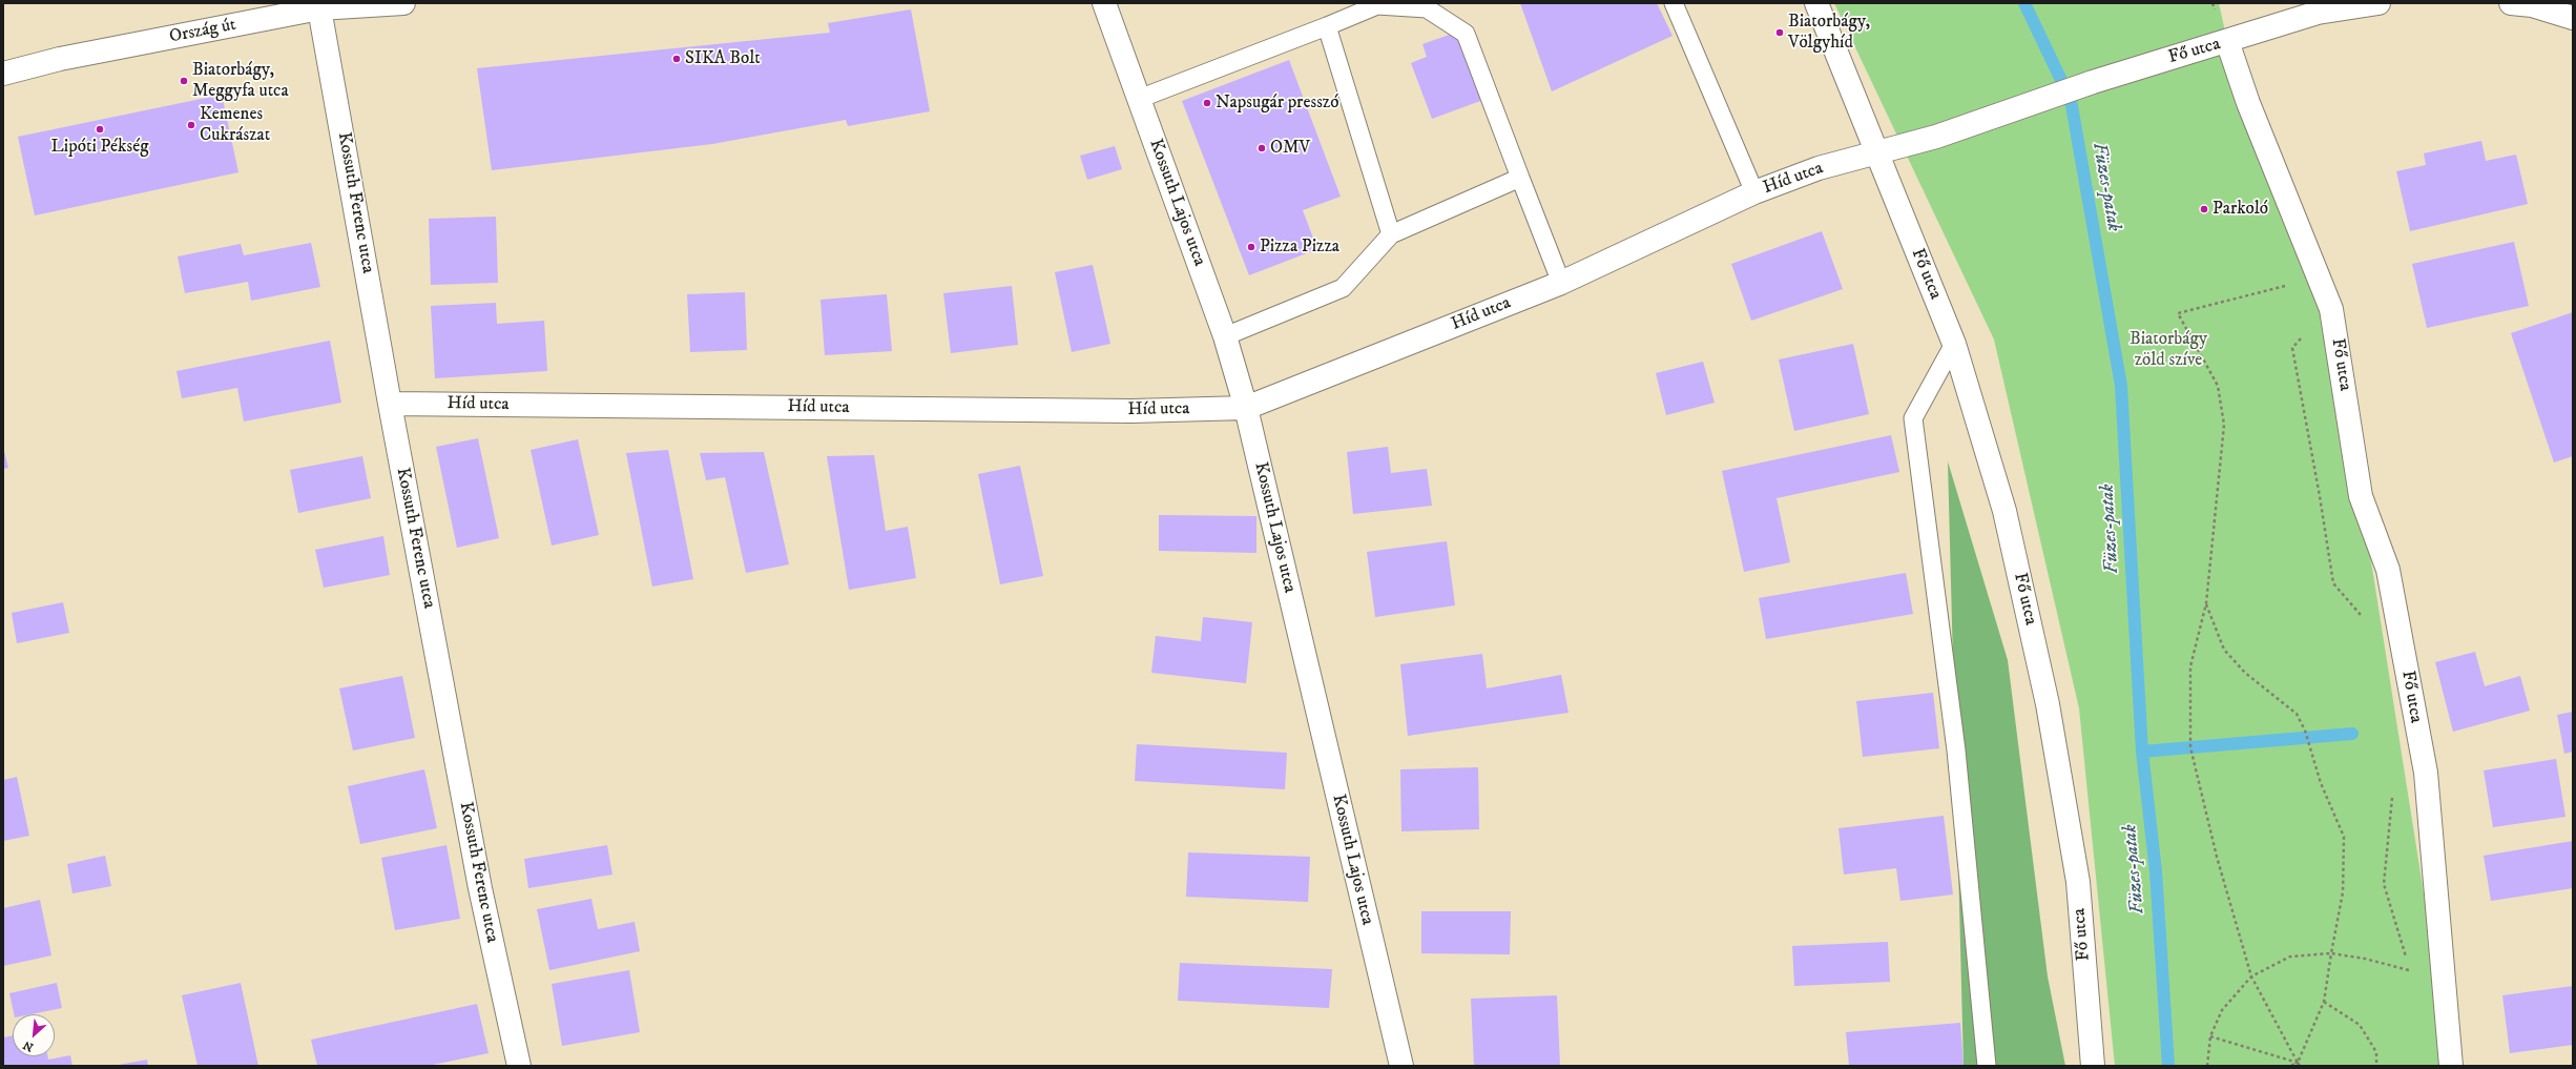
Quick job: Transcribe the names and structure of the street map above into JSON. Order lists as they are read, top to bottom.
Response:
{
  "streets": {
    "street": [
      "Ország út",
      "Fő utca",
      "Híd utca",
      "Kossuth Ferenc utca",
      "Kossuth Lajos utca"
    ]
  },
  "crossings": [
    ["Ország út", "Kossuth Ferenc utca"],
    ["Fő utca", "Híd utca"],
    ["Híd utca", "Kossuth Ferenc utca"],
    ["Híd utca", "Kossuth Lajos utca"]
  ],
  "water": ["Füzes-patak"],
  "parks": ["Biatorbágy zöld szíve"],
  "places": [
    "Biatorbágy, Völgyhíd",
    "SIKA Bolt",
    "Biatorbágy, Meggyfa utca",
    "Napsugár presszó",
    "Kemenes Cukrászat",
    "Lipóti Pékség",
    "OMV",
    "Parkoló",
    "Pizza Pizza"
  ],
  "north": "bottom left"
}
